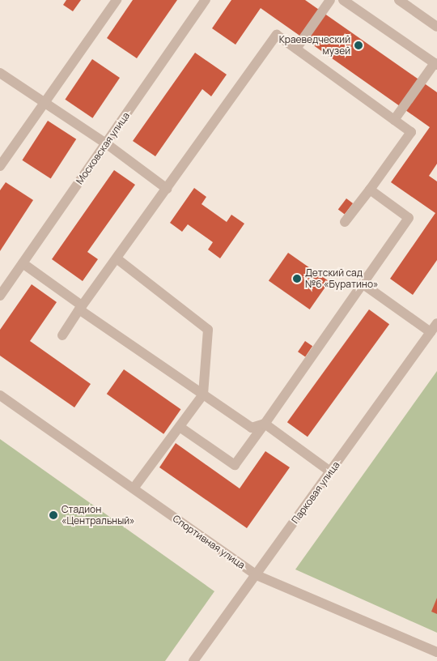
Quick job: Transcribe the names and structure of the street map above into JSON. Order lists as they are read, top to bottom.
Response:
{
  "streets": {
    "street": ["Московская улица", "Парковая улица", "Спортивная улица"]
  },
  "crossings": [
    ["Парковая улица", "Спортивная улица"]
  ],
  "places": ["Краеведческий музей", "Детский сад №6 «Буратино»", "Стадион «Центральный»"]
}
